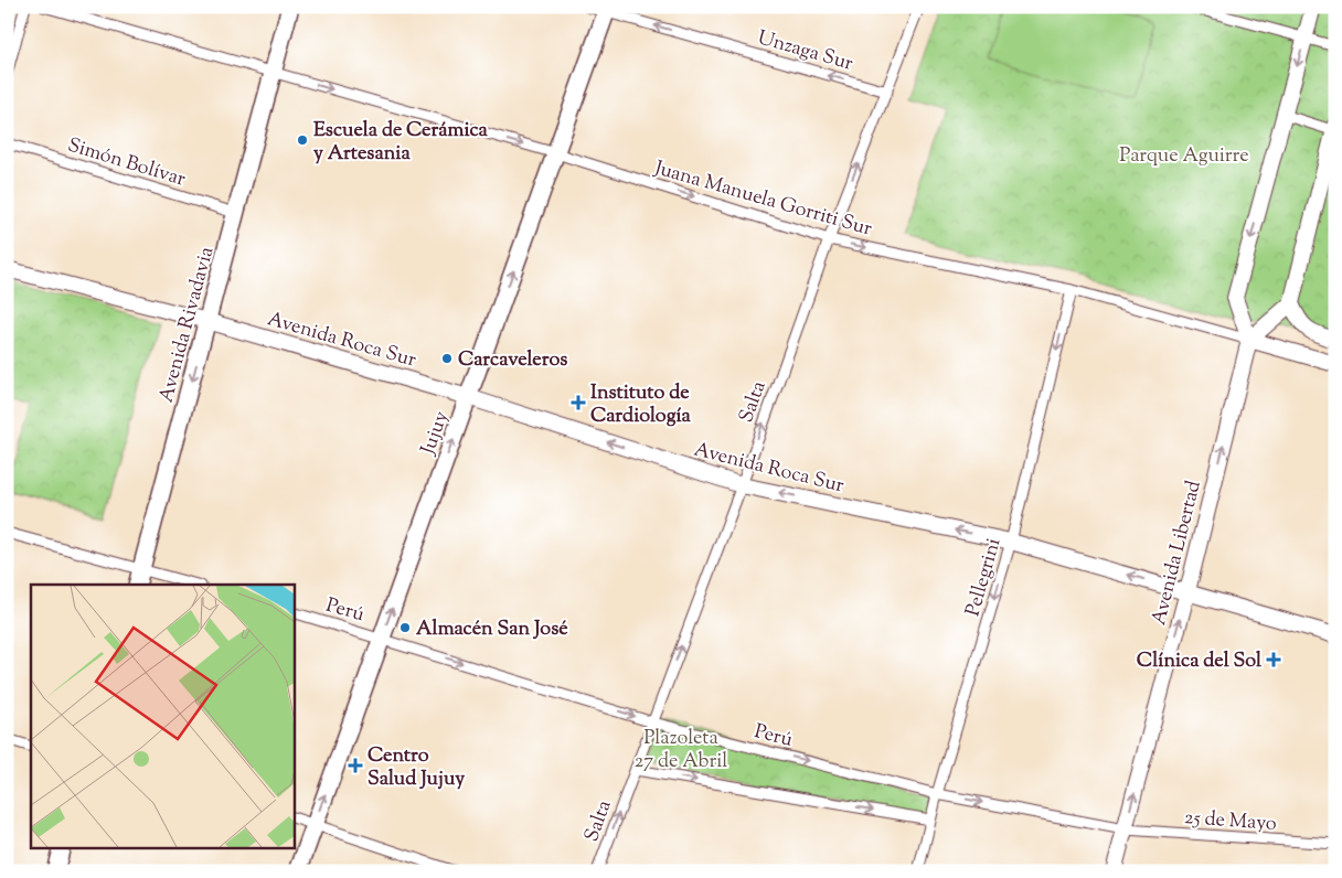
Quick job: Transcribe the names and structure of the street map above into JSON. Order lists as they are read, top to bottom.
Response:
{
  "streets": {
    "main road": [
      "Avenida Rivadavia",
      "Avenida Roca Sur",
      "Jujuy",
      "Avenida Libertad"
    ],
    "street": [
      "Unzaga Sur",
      "Simón Bolívar",
      "Juana Manuela Gorriti Sur",
      "Salta",
      "Pellegrini",
      "Perú",
      "25 de Mayo"
    ]
  },
  "crossings": [
    ["Unzaga Sur", "Salta"],
    ["Unzaga Sur", "Jujuy"],
    ["Simón Bolívar", "Avenida Rivadavia"],
    ["Juana Manuela Gorriti Sur", "Avenida Rivadavia"],
    ["Juana Manuela Gorriti Sur", "Salta"],
    ["Juana Manuela Gorriti Sur", "Jujuy"],
    ["Juana Manuela Gorriti Sur", "Avenida Libertad"],
    ["Juana Manuela Gorriti Sur", "Pellegrini"],
    ["Avenida Rivadavia", "Avenida Roca Sur"],
    ["Avenida Roca Sur", "Salta"],
    ["Avenida Roca Sur", "Jujuy"],
    ["Avenida Roca Sur", "Avenida Libertad"],
    ["Avenida Roca Sur", "Pellegrini"],
    ["Salta", "Perú"],
    ["Jujuy", "Perú"],
    ["Avenida Libertad", "Perú"],
    ["Avenida Libertad", "25 de Mayo"],
    ["Pellegrini", "Perú"],
    ["Perú", "25 de Mayo"]
  ],
  "one_way": [
    "Unzaga Sur",
    "Juana Manuela Gorriti Sur",
    "Avenida Rivadavia",
    "Avenida Roca Sur",
    "Salta",
    "Jujuy",
    "Avenida Libertad",
    "Pellegrini"
  ],
  "parks": ["Parque Aguirre", "Plazoleta 27 de Abril"],
  "places": {
    "other": ["Escuela de Cerámica y Artesania", "Carcaveleros", "Almacén San José"],
    "health": ["Instituto de Cardiología", "Clínica del Sol", "Centro Salud Jujuy"]
  }
}
